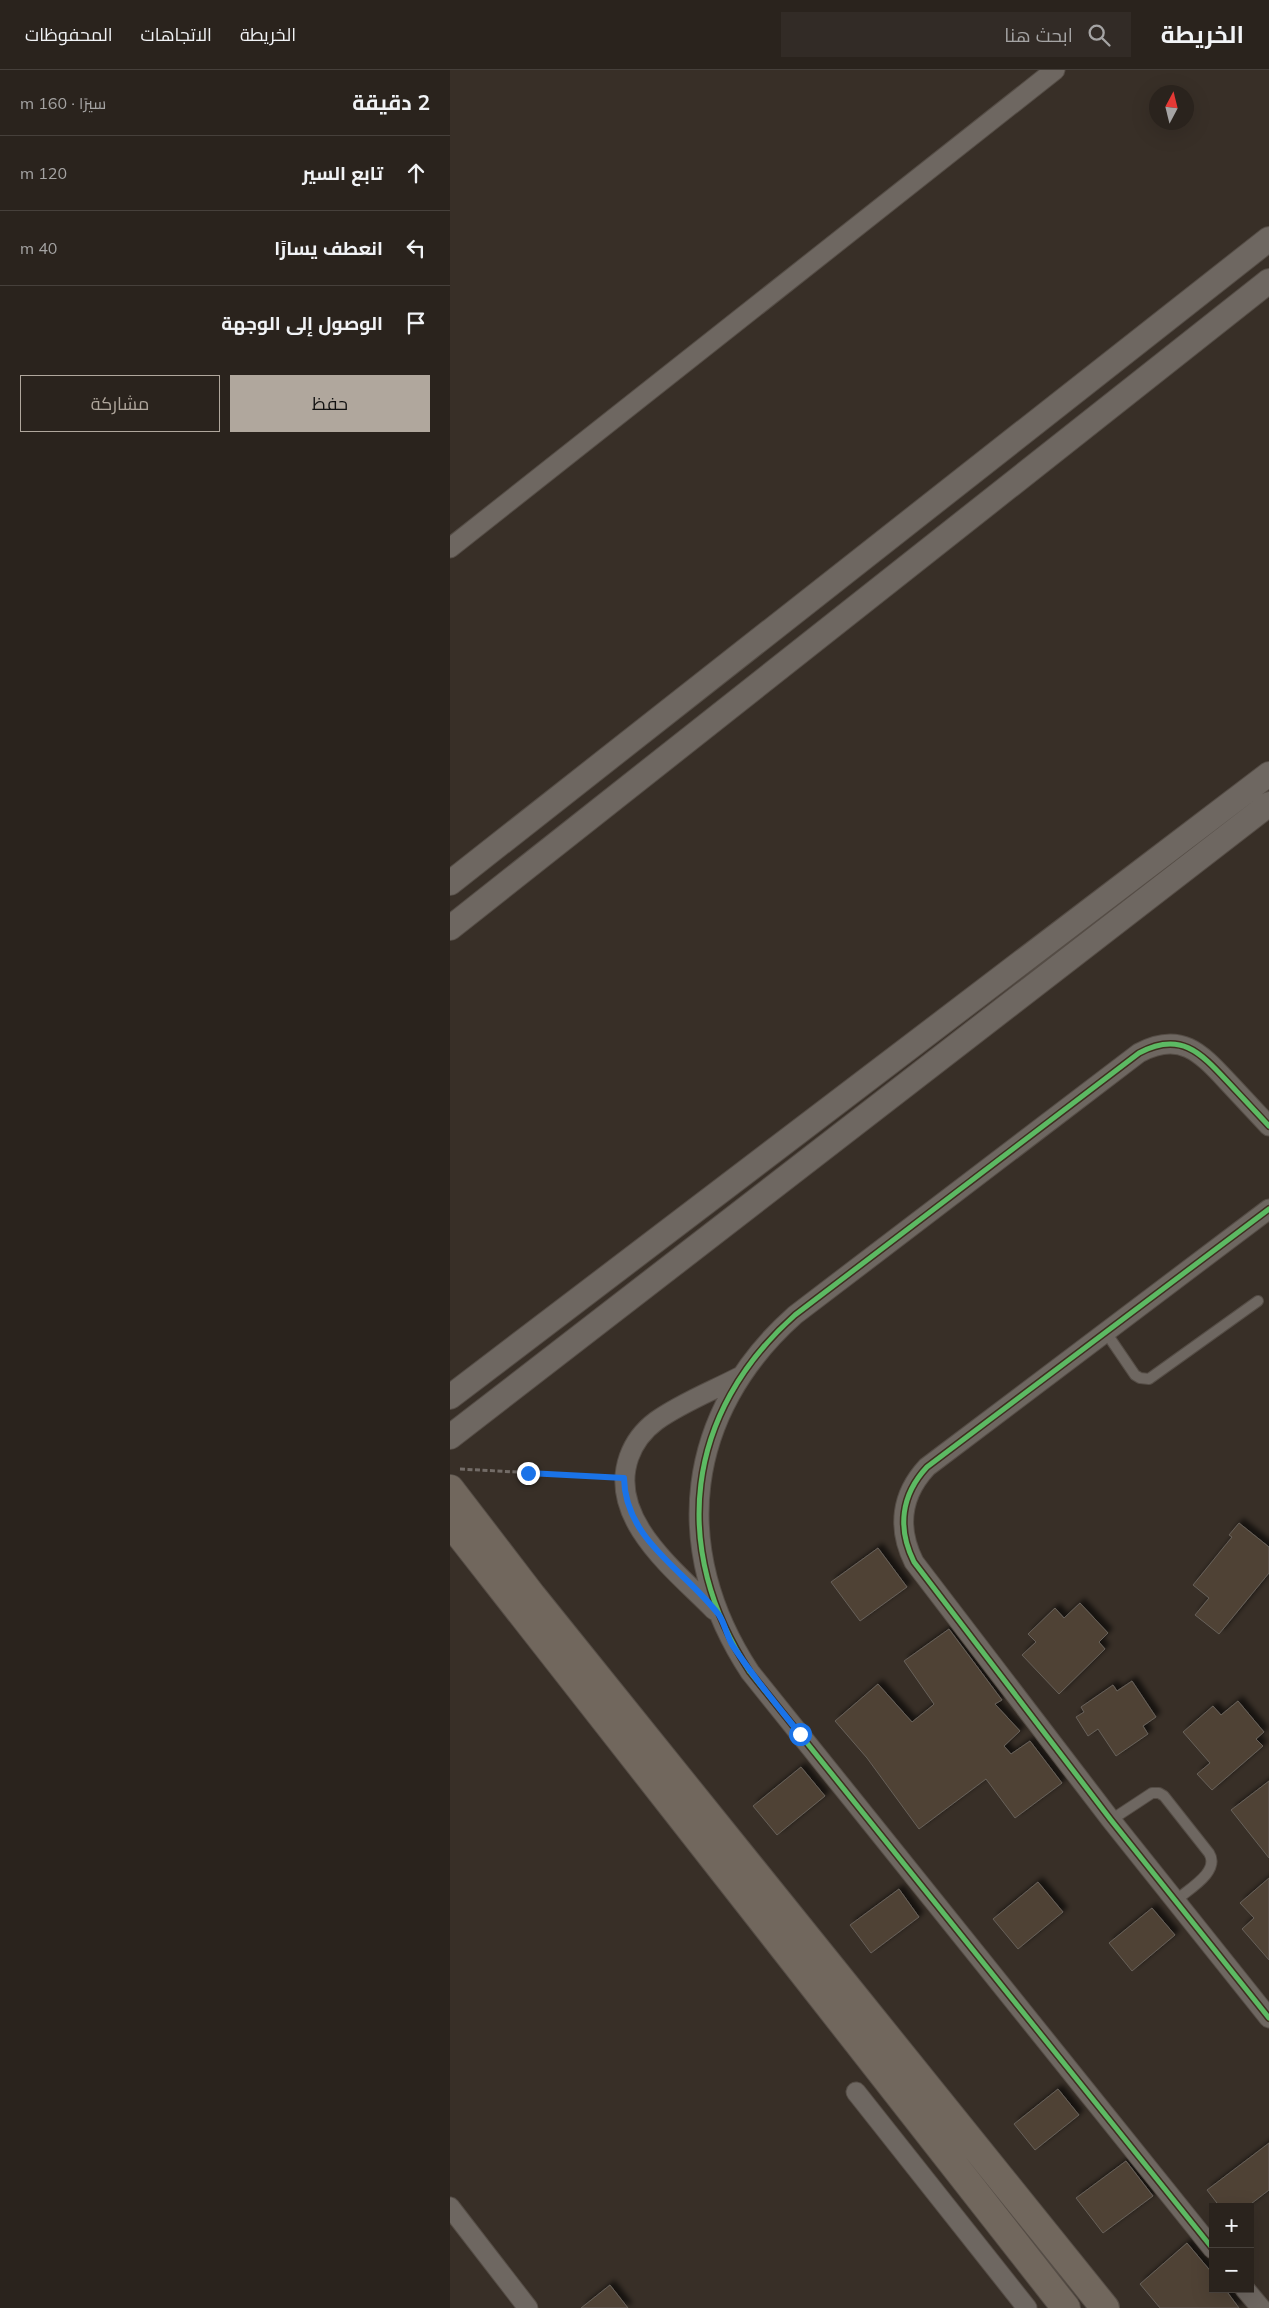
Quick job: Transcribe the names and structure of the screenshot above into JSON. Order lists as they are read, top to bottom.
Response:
{
  "north": "top",
  "page": {
    "header": "الخريطة",
    "search": "ابحث هنا",
    "nav": ["الخريطة", "الاتجاهات", "المحفوظات"],
    "heading": ["2 دقيقة", "سيرًا · 160 m"],
    "list": [
      ["تابع السير", "120 m"],
      ["انعطف يسارًا", "40 m"],
      "الوصول إلى الوجهة"
    ],
    "buttons": ["حفظ", "مشاركة"],
    "map_buttons": ["+", "−"]
  }
}
